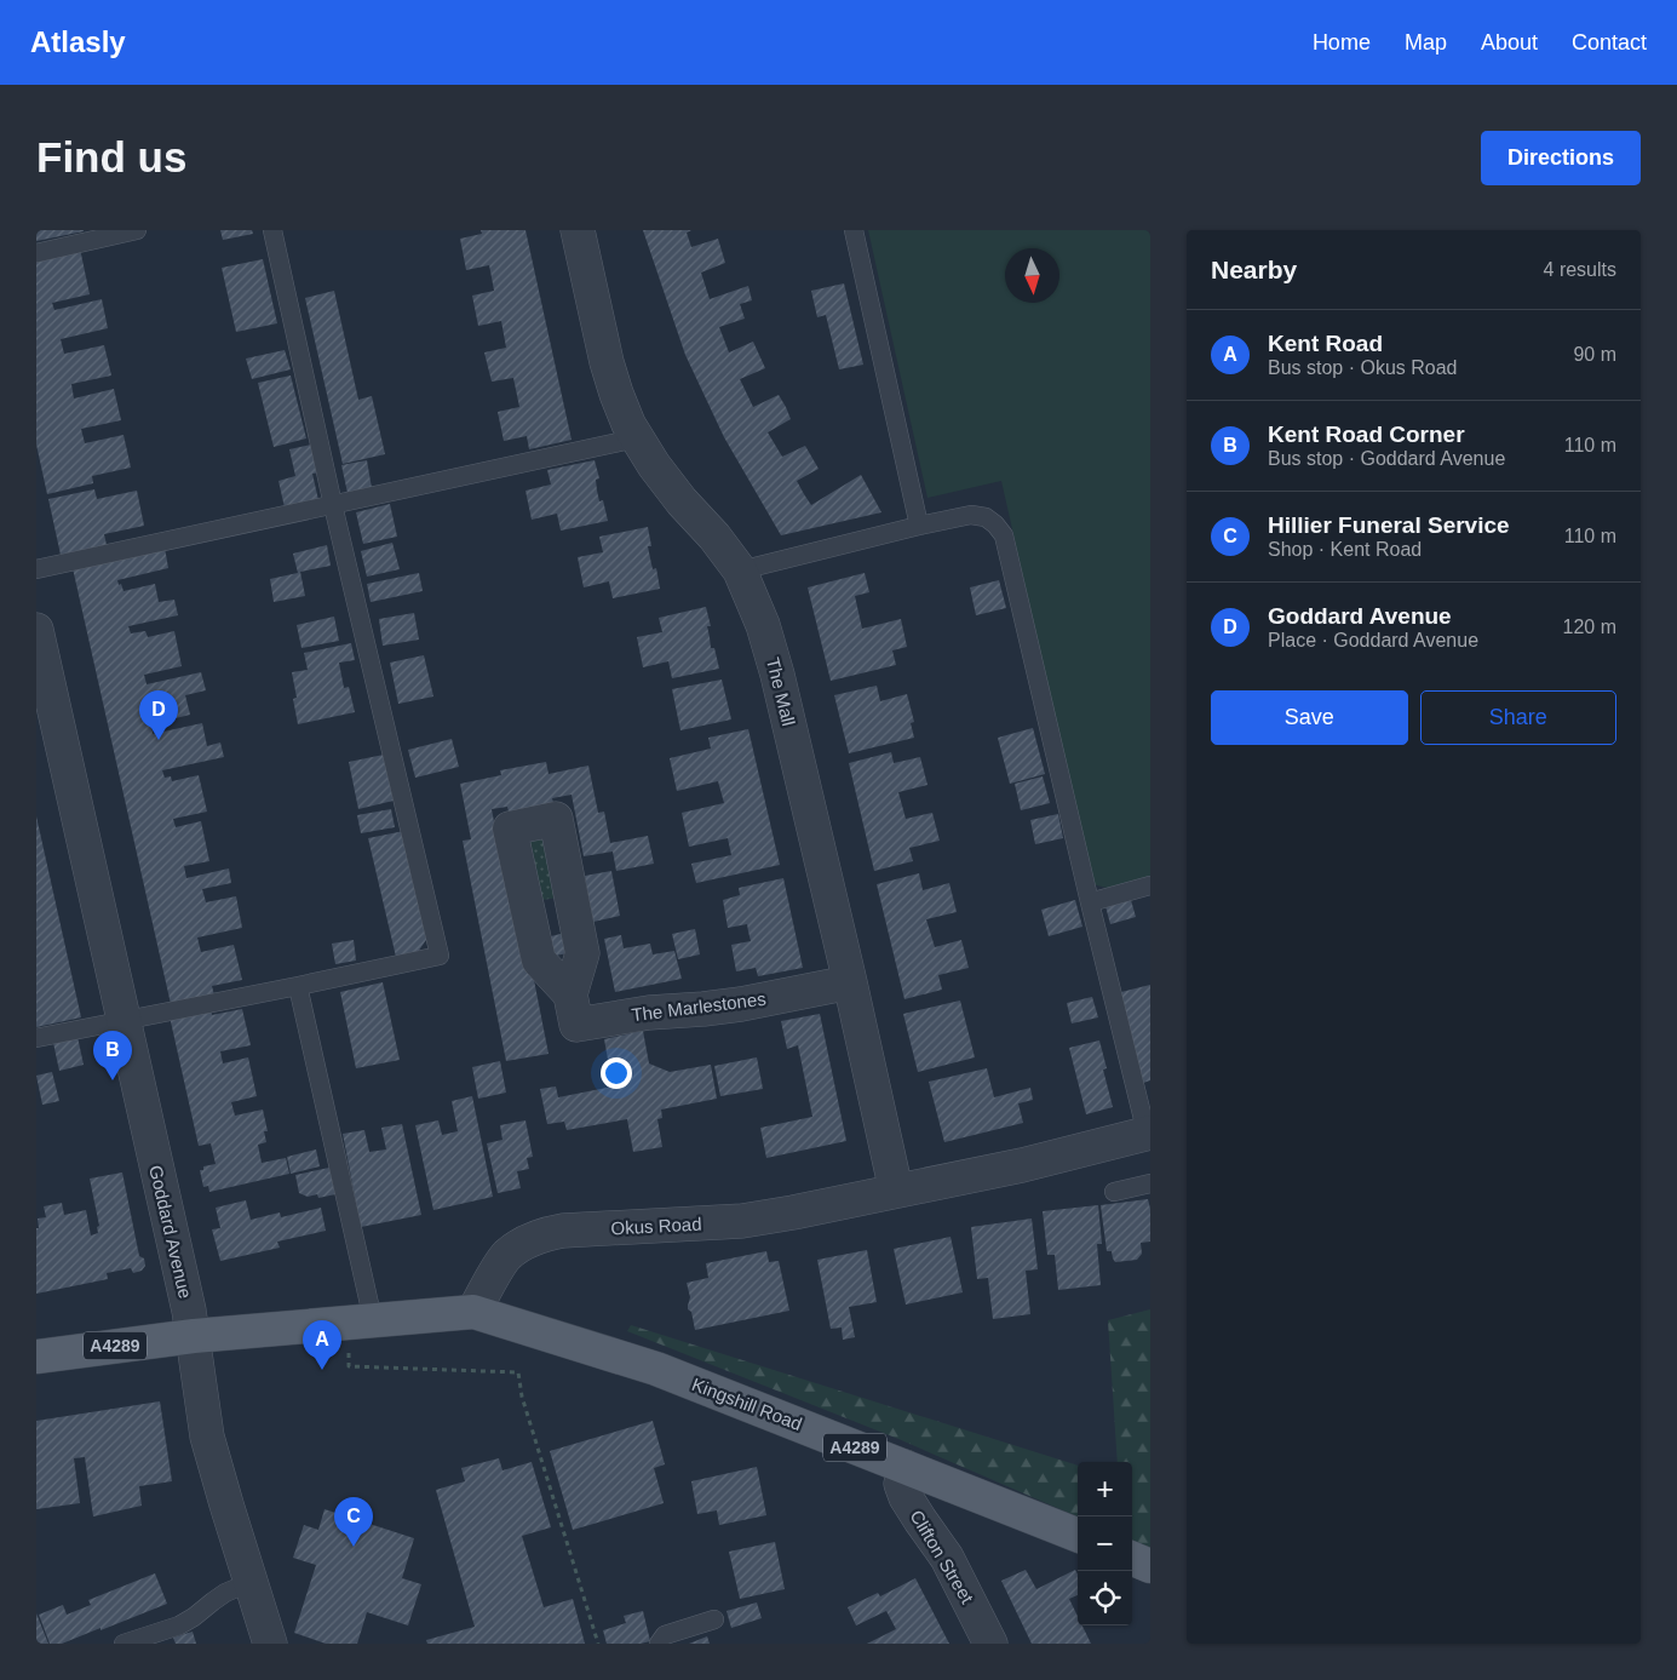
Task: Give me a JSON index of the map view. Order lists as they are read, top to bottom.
{
  "streets": {
    "main road": ["A4289", "Kingshill Road"],
    "street": [
      "The Mall",
      "The Marlestones",
      "Okus Road",
      "Goddard Avenue",
      "Clifton Street"
    ]
  },
  "crossings": [
    ["The Mall", "The Marlestones"],
    ["The Mall", "Okus Road"],
    ["Okus Road", "A4289"],
    ["Okus Road", "Kingshill Road"],
    ["Goddard Avenue", "A4289"],
    ["A4289", "Kingshill Road"],
    ["Kingshill Road", "Clifton Street"]
  ],
  "north": "bottom",
  "page": {
    "header": "Atlasly",
    "nav": [
      "Home",
      "Map",
      "About",
      "Contact"
    ],
    "buttons": [
      "Directions",
      ["Save", "Share"]
    ],
    "title": "Find us",
    "heading": ["Nearby", "4 results"],
    "list": [
      {
        "mark": "A",
        "name": "Kent Road",
        "note": "Bus stop · Okus Road",
        "value": "90 m"
      },
      {
        "mark": "B",
        "name": "Kent Road Corner",
        "note": "Bus stop · Goddard Avenue",
        "value": "110 m"
      },
      {
        "mark": "C",
        "name": "Hillier Funeral Service",
        "note": "Shop · Kent Road",
        "value": "110 m"
      },
      {
        "mark": "D",
        "name": "Goddard Avenue",
        "note": "Place · Goddard Avenue",
        "value": "120 m"
      }
    ],
    "pins": [
      "D",
      "B",
      "A",
      "C"
    ],
    "map_buttons": ["+", "−"]
  }
}
